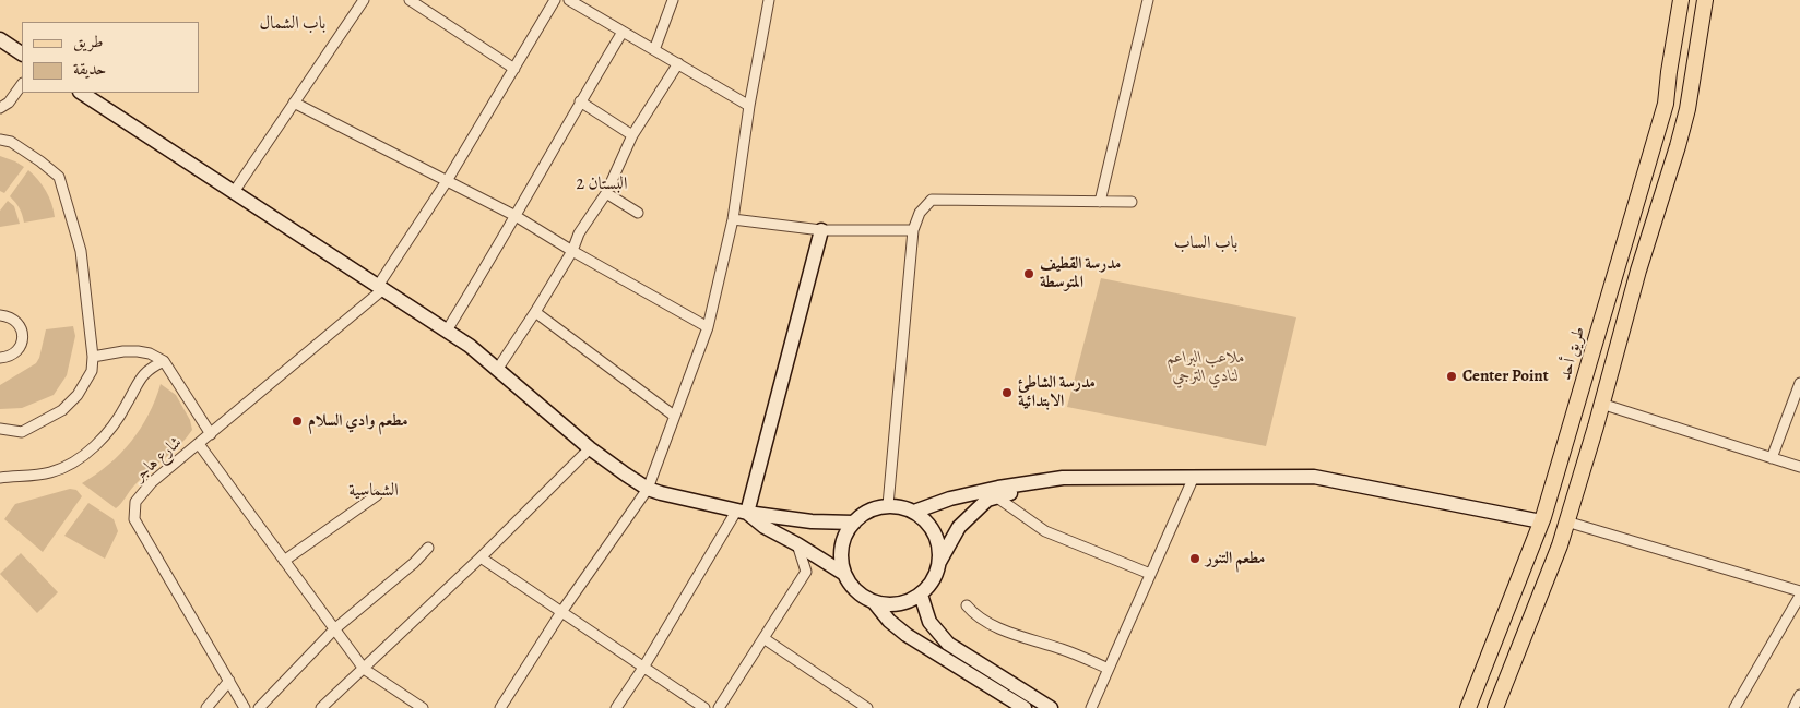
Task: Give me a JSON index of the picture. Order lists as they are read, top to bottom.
{
  "streets": {
    "main road": ["طريق أحد"],
    "street": ["شارع هاجر"]
  },
  "districts": [
    "باب الشمال",
    "البستان 2",
    "باب الساب",
    "الشماسية"
  ],
  "parks": ["ملاعب البراعم لنادي الترجي"],
  "places": [
    "مدرسة القطيف المتوسطة",
    "Center Point",
    "مدرسة الشاطئ الابتدائية",
    "مطعم وادي السلام",
    "مطعم التنور"
  ],
  "legend": ["طريق", "حديقة"]
}
